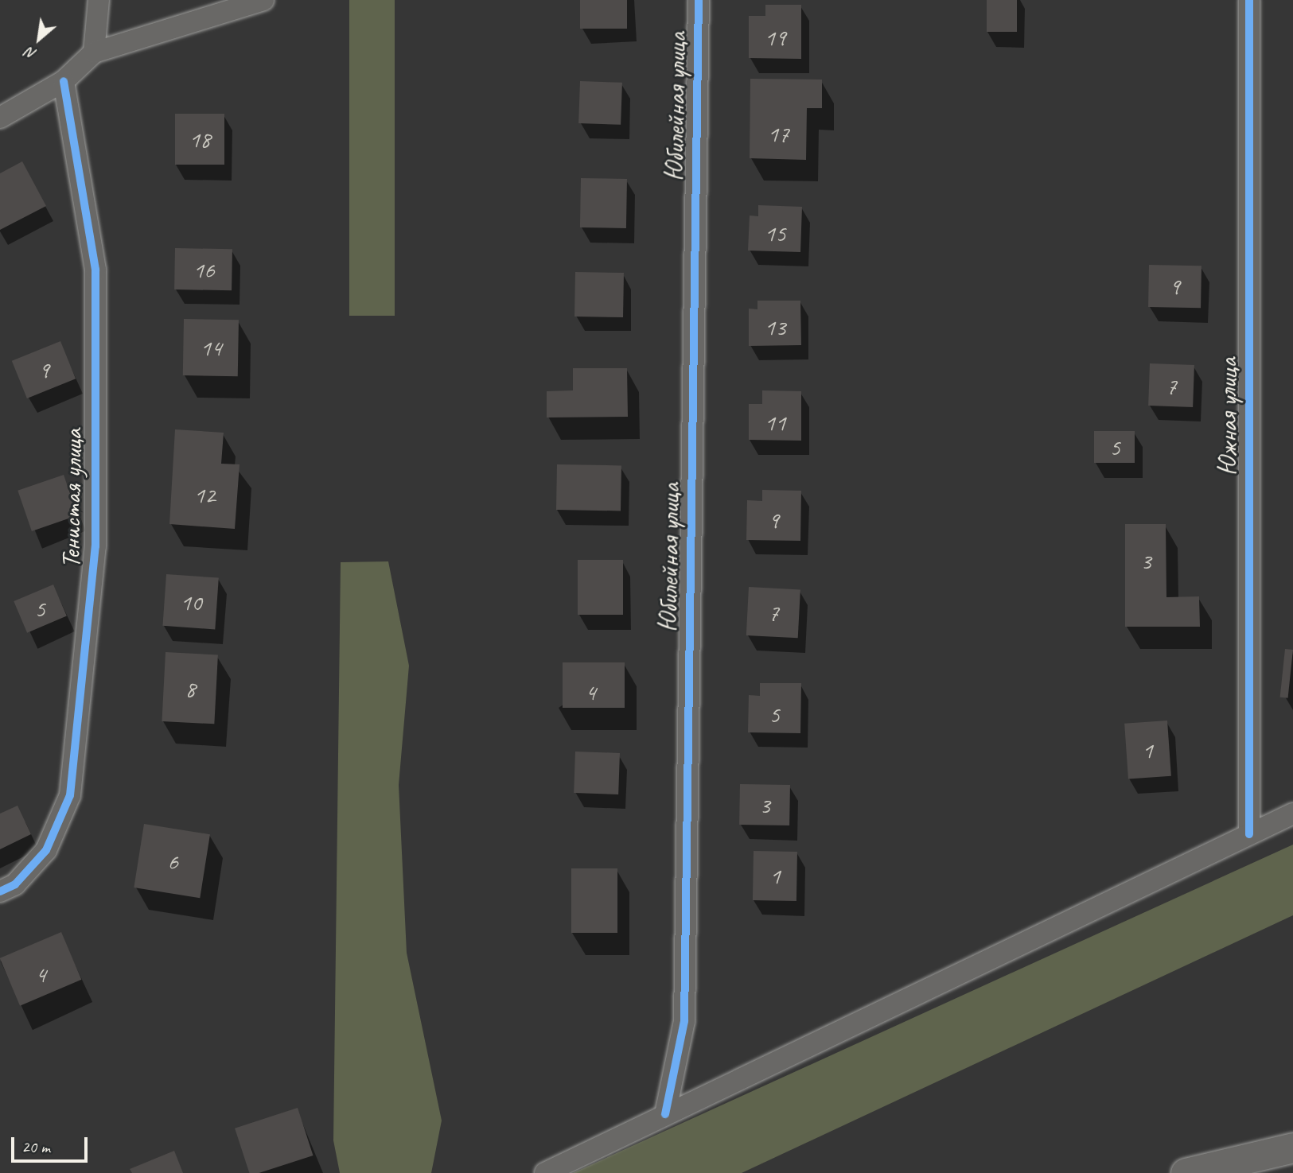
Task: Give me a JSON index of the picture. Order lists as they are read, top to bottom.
{
  "streets": {
    "street": ["Юбилейная улица", "Южная улица", "Тенистая улица"]
  },
  "house_numbers": [
    "19",
    "17",
    "18",
    "15",
    "16",
    "9",
    "13",
    "14",
    "9",
    "7",
    "11",
    "5",
    "12",
    "9",
    "3",
    "10",
    "5",
    "7",
    "8",
    "4",
    "5",
    "1",
    "3",
    "6",
    "1",
    "4"
  ],
  "scale_bar": "20 m",
  "north": "bottom left"
}
